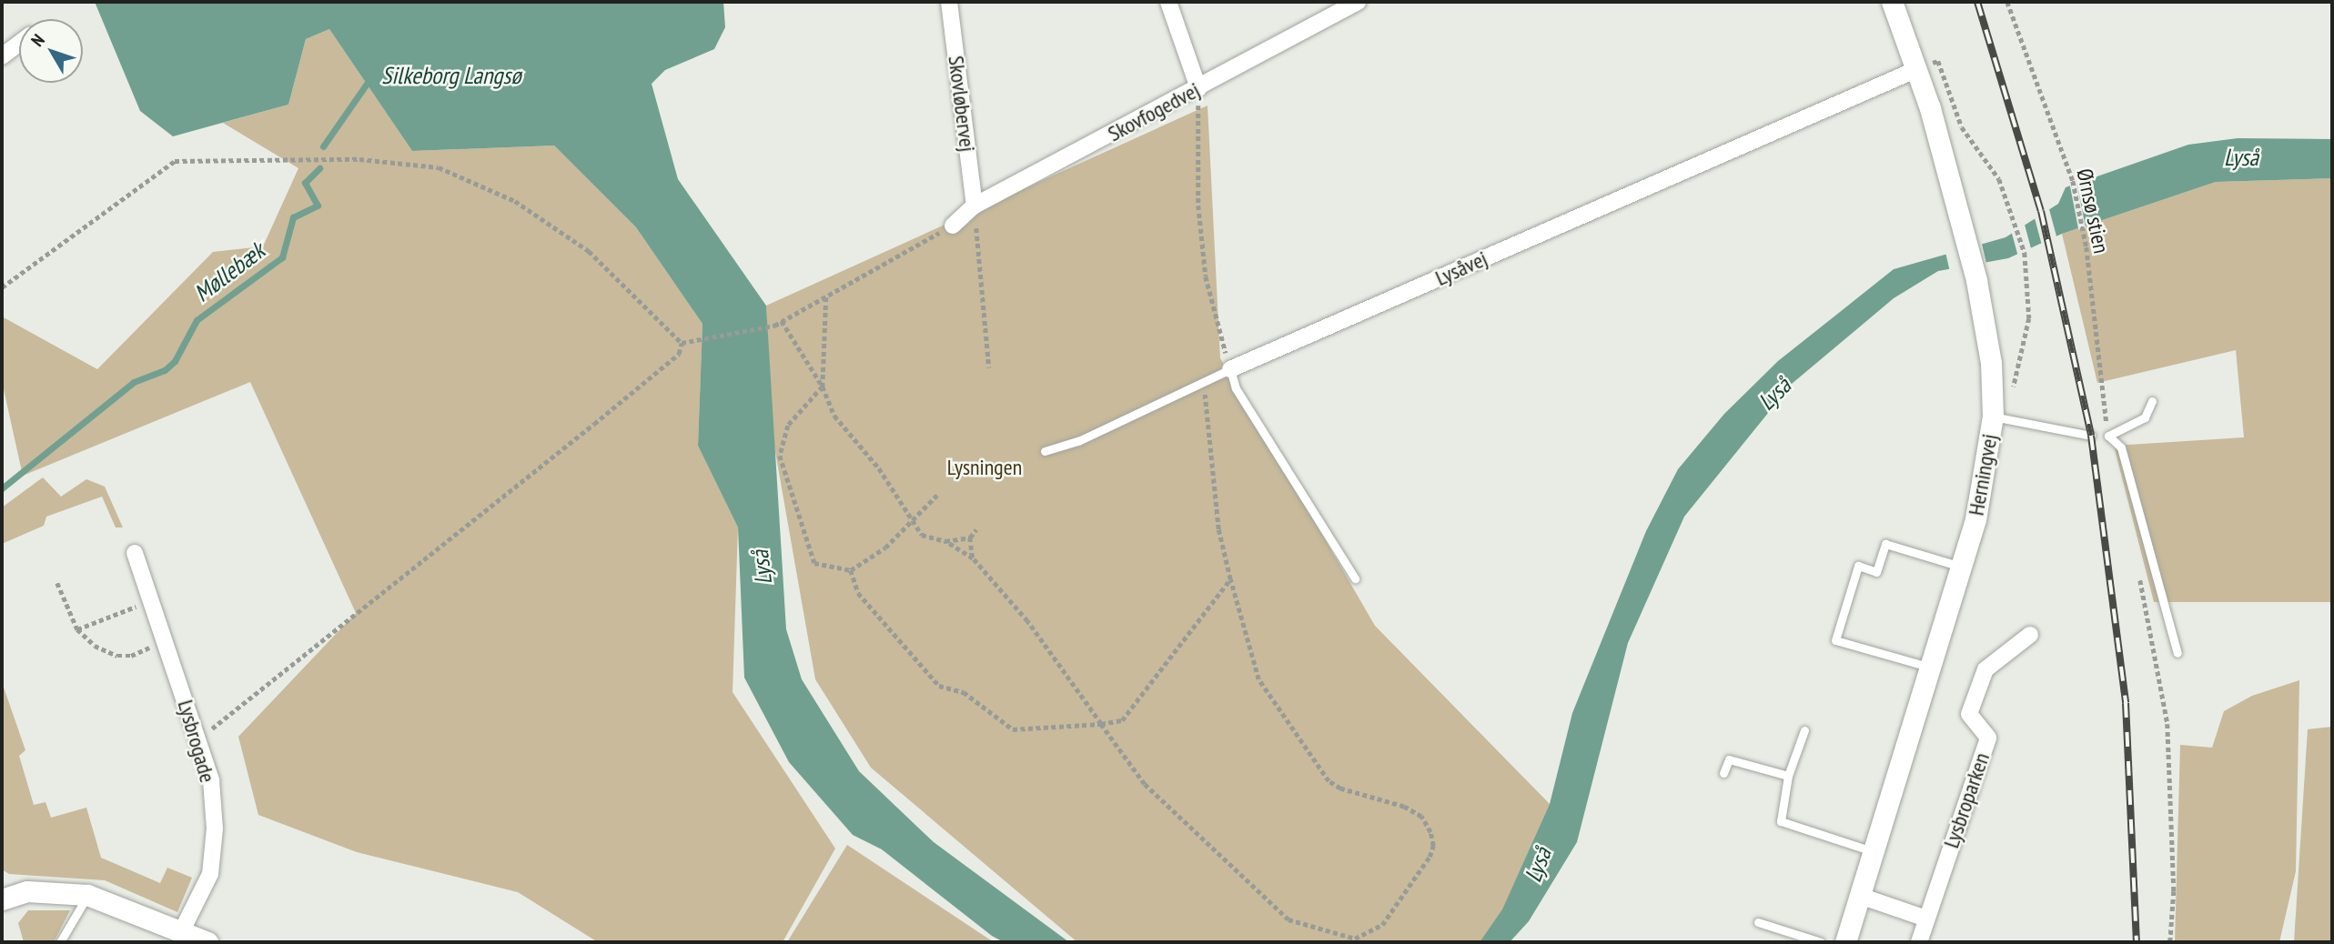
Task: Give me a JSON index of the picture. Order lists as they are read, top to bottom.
{
  "streets": {
    "street": [
      "Skovløbervej",
      "Skovfogedvej",
      "Lysåvej",
      "Herningvej",
      "Lysbrogade",
      "Lysbroparken"
    ],
    "path": ["Ørnsø stien"]
  },
  "crossings": [
    ["Skovløbervej", "Skovfogedvej"],
    ["Lysåvej", "Herningvej"]
  ],
  "water": ["Silkeborg Langsø", "Lyså", "Møllebæk"],
  "parks": ["Lysningen"],
  "north": "top left"
}
